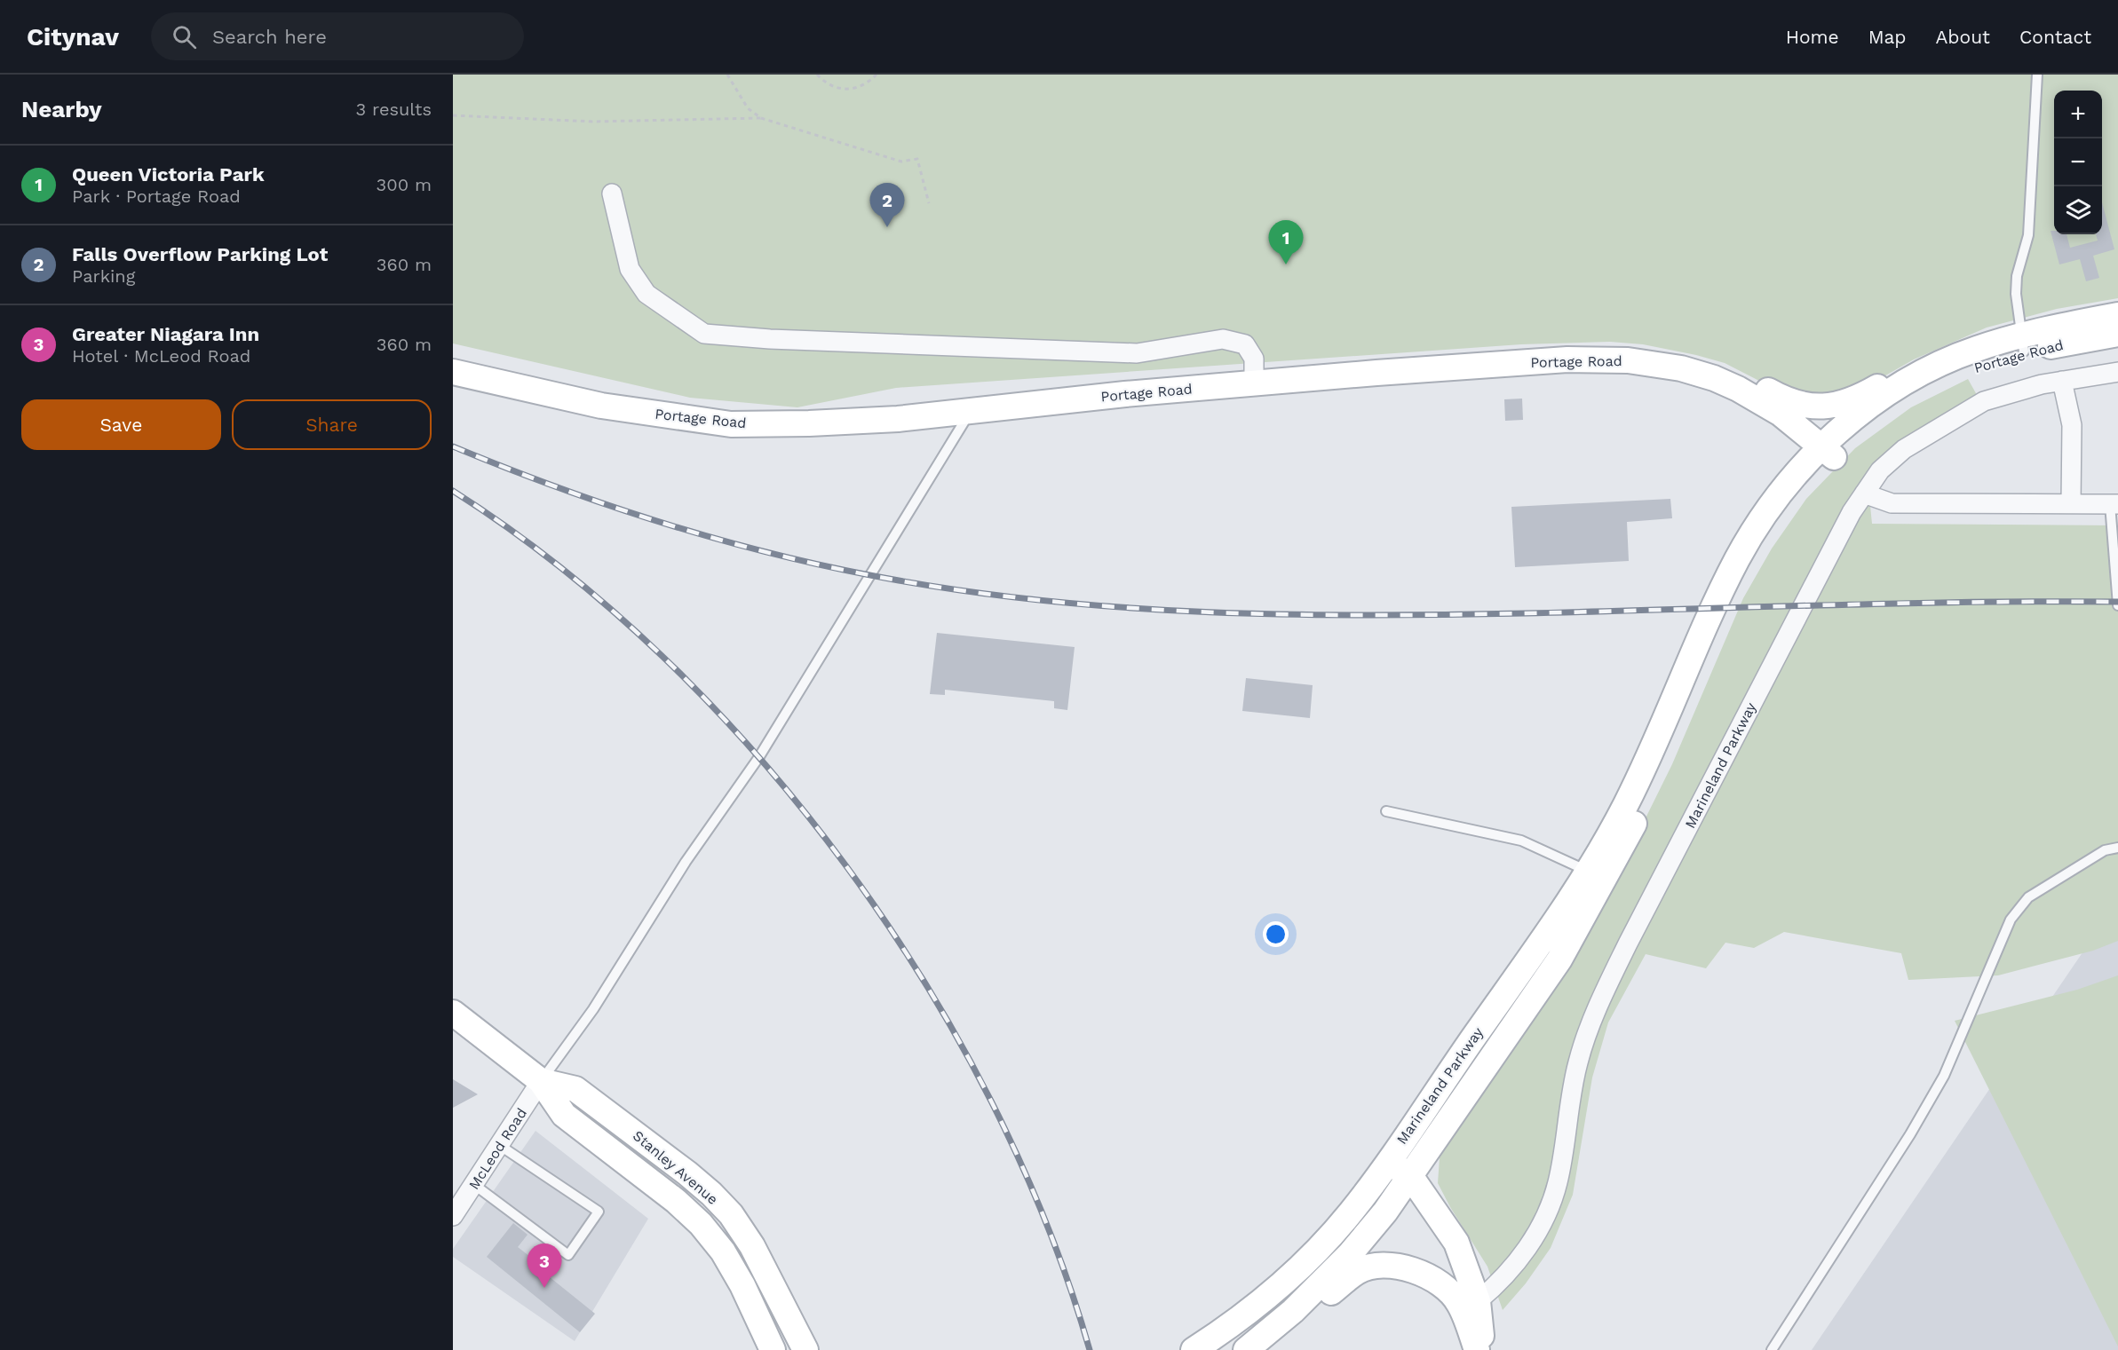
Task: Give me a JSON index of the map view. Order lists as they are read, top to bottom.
{
  "streets": {
    "main road": ["Portage Road", "Marineland Parkway", "Stanley Avenue"],
    "street": ["McLeod Road"]
  },
  "crossings": [
    ["Portage Road", "Marineland Parkway"],
    ["McLeod Road", "Stanley Avenue"]
  ],
  "page": {
    "header": "Citynav",
    "search": "Search here",
    "nav": [
      "Home",
      "Map",
      "About",
      "Contact"
    ],
    "heading": ["Nearby", "3 results"],
    "map_buttons": ["+", "−"],
    "list": [
      {
        "mark": "1",
        "name": "Queen Victoria Park",
        "note": "Park · Portage Road",
        "value": "300 m"
      },
      {
        "mark": "2",
        "name": "Falls Overflow Parking Lot",
        "note": "Parking",
        "value": "360 m"
      },
      {
        "mark": "3",
        "name": "Greater Niagara Inn",
        "note": "Hotel · McLeod Road",
        "value": "360 m"
      }
    ],
    "pins": ["2", "1", "3"],
    "buttons": ["Save", "Share"]
  }
}
